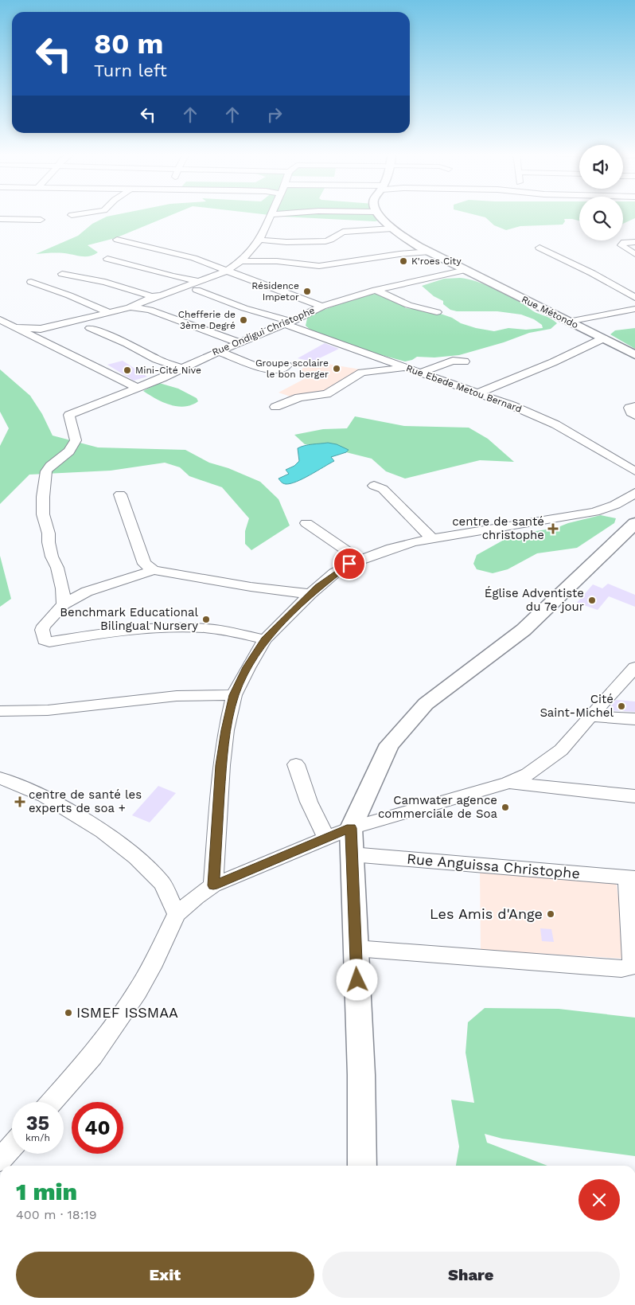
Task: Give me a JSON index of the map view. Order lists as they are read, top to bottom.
{
  "streets": {
    "street": [
      "Rue Métondo",
      "Rue Ondigui Christophe",
      "Rue Ebede Metou Bernard",
      "Rue Anguissa Christophe"
    ]
  },
  "crossings": [
    ["Rue Métondo", "Rue Ondigui Christophe"],
    ["Rue Ondigui Christophe", "Rue Ebede Metou Bernard"]
  ],
  "places": {
    "other": [
      "K'roes City",
      "Résidence Impetor",
      "Chefferie de 3ème Degré",
      "Groupe scolaire le bon berger",
      "Mini-Cité Nive",
      "Église Adventiste du 7e jour",
      "Benchmark Educational Bilingual Nursery",
      "Cité Saint-Michel",
      "Camwater agence commerciale de Soa",
      "Les Amis d'Ange",
      "ISMEF ISSMAA"
    ],
    "health": ["centre de santé christophe", "centre de santé les experts de soa +"]
  },
  "page": {
    "turn": ["80 m", "Turn left"],
    "speed": "35 km/h",
    "limit": "40",
    "heading": ["1 min", "400 m · 18:19"],
    "buttons": ["Exit", "Share"]
  }
}
